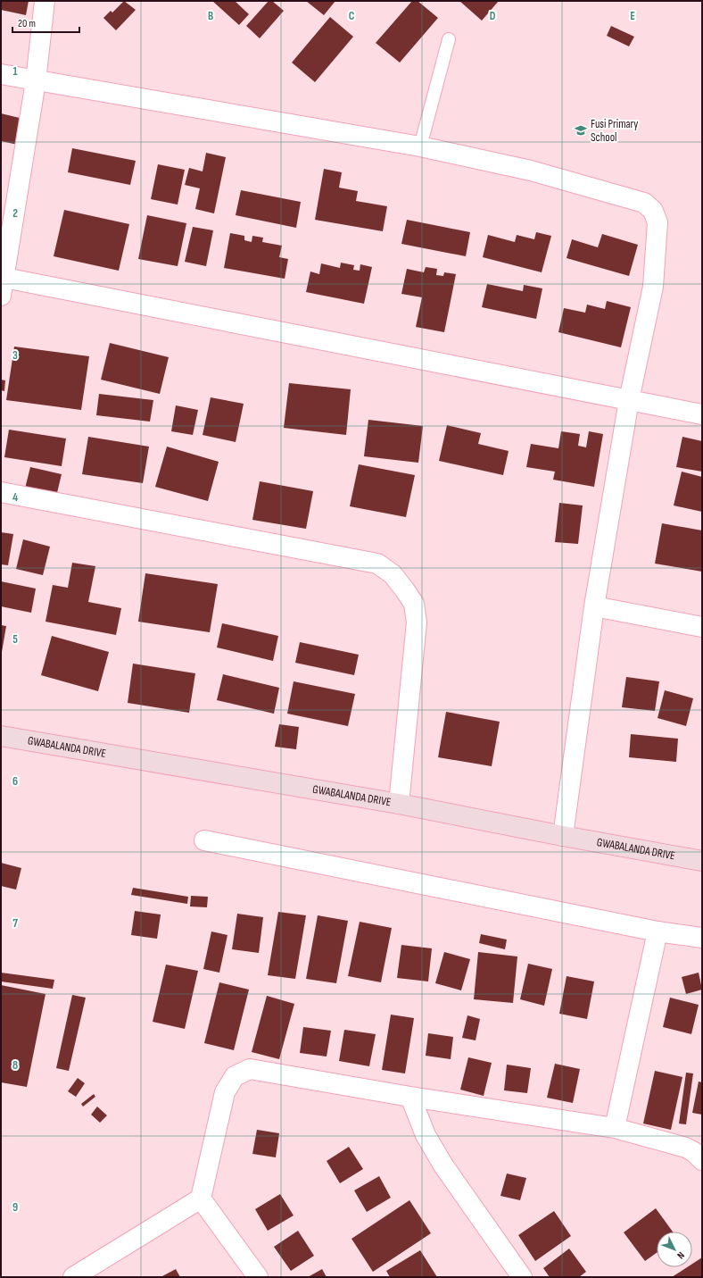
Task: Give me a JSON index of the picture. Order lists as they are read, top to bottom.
{
  "streets": {
    "street": ["GWABALANDA DRIVE"]
  },
  "places": {
    "school or university": ["Fusi Primary School"]
  },
  "scale_bar": "20 m",
  "north": "bottom right",
  "grid": {
    "columns": [
      "B",
      "C",
      "D",
      "E"
    ],
    "rows": [
      "1",
      "2",
      "3",
      "4",
      "5",
      "6",
      "7",
      "8",
      "9"
    ]
  }
}
